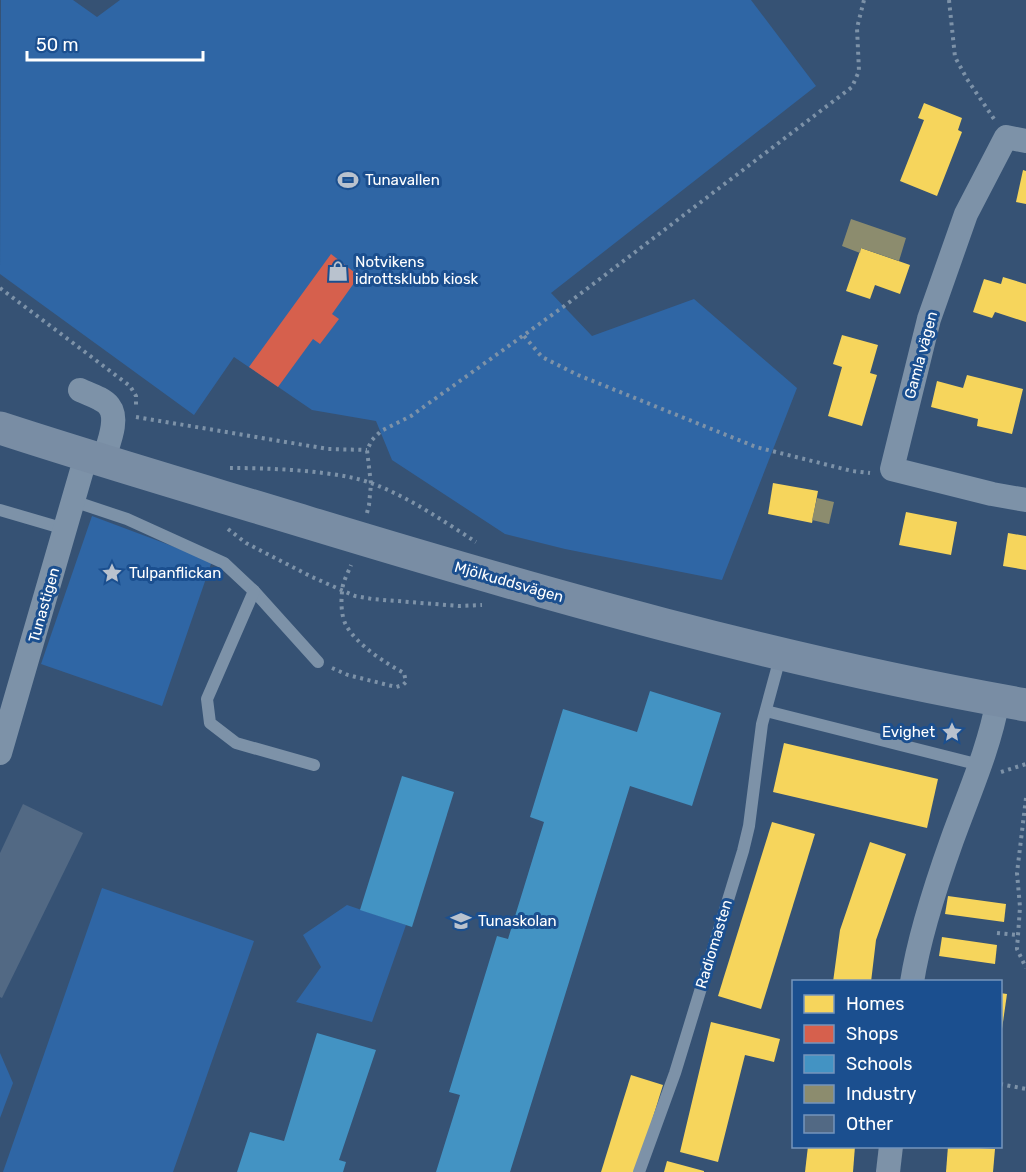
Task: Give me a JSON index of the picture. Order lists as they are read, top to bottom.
{
  "streets": {
    "street": ["Gamla vägen", "Mjölkuddsvägen", "Tunastigen"],
    "lane": ["Radiomasten"]
  },
  "crossings": [
    ["Mjölkuddsvägen", "Tunastigen"],
    ["Mjölkuddsvägen", "Radiomasten"]
  ],
  "places": {
    "sports": ["Tunavallen"],
    "shop": ["Notvikens idrottsklubb kiosk"],
    "place": ["Tulpanflickan", "Evighet"],
    "school or university": ["Tunaskolan"]
  },
  "legend": [
    "Homes",
    "Shops",
    "Schools",
    "Industry",
    "Other"
  ],
  "scale_bar": "50 m"
}
